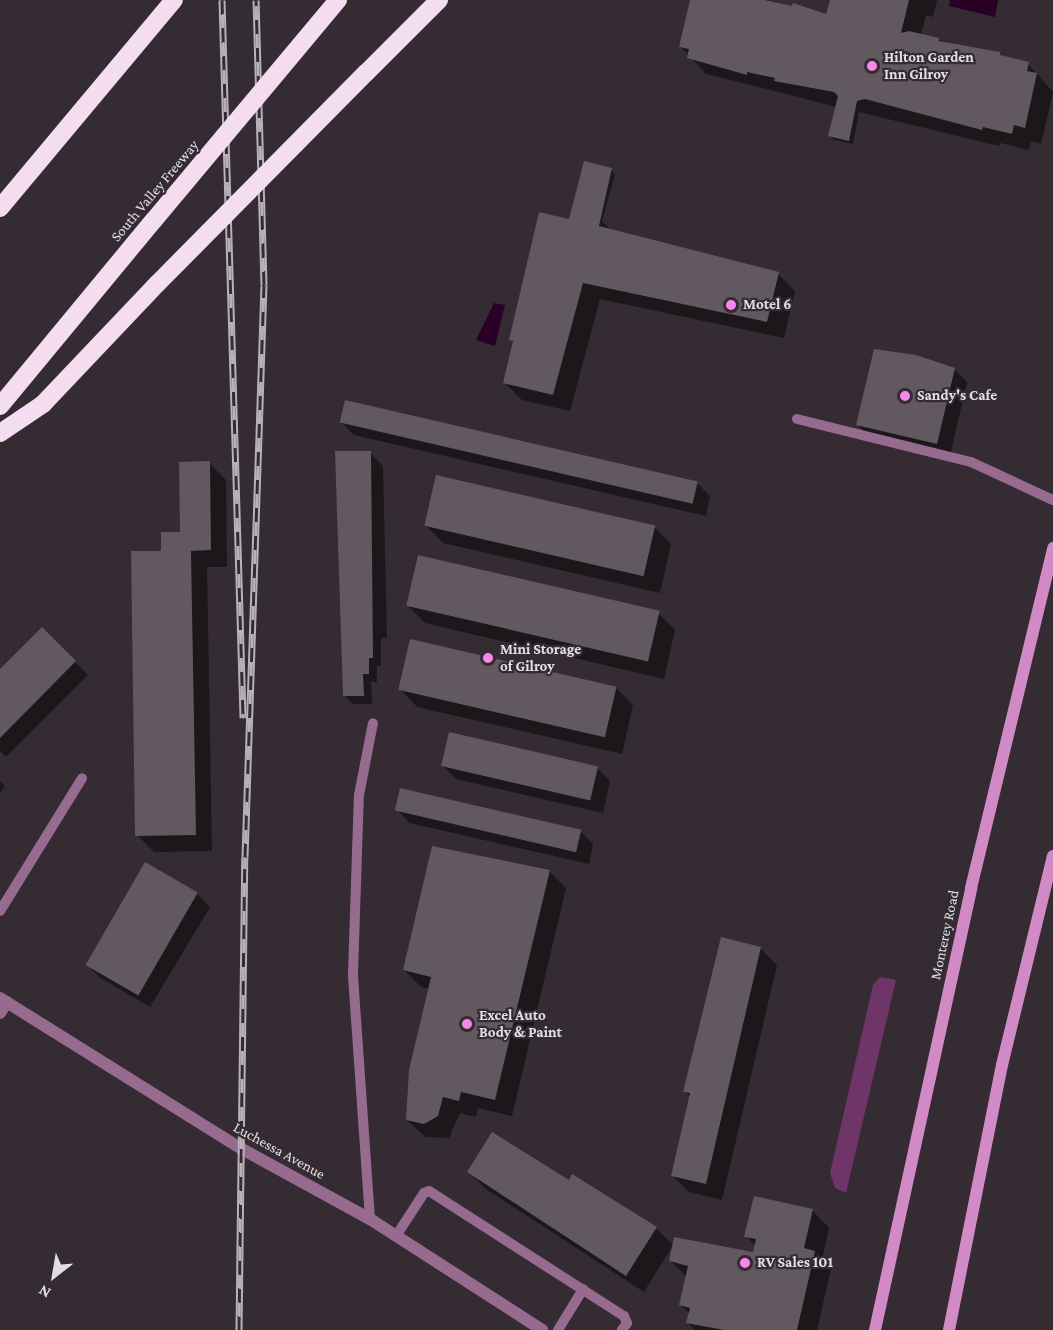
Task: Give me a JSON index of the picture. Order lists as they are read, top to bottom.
{
  "streets": {
    "highway": ["South Valley Freeway"],
    "main road": ["Monterey Road"],
    "street": ["Luchessa Avenue"]
  },
  "places": [
    "Hilton Garden Inn Gilroy",
    "Motel 6",
    "Sandy's Cafe",
    "Mini Storage of Gilroy",
    "Excel Auto Body & Paint",
    "RV Sales 101"
  ],
  "north": "bottom left"
}
